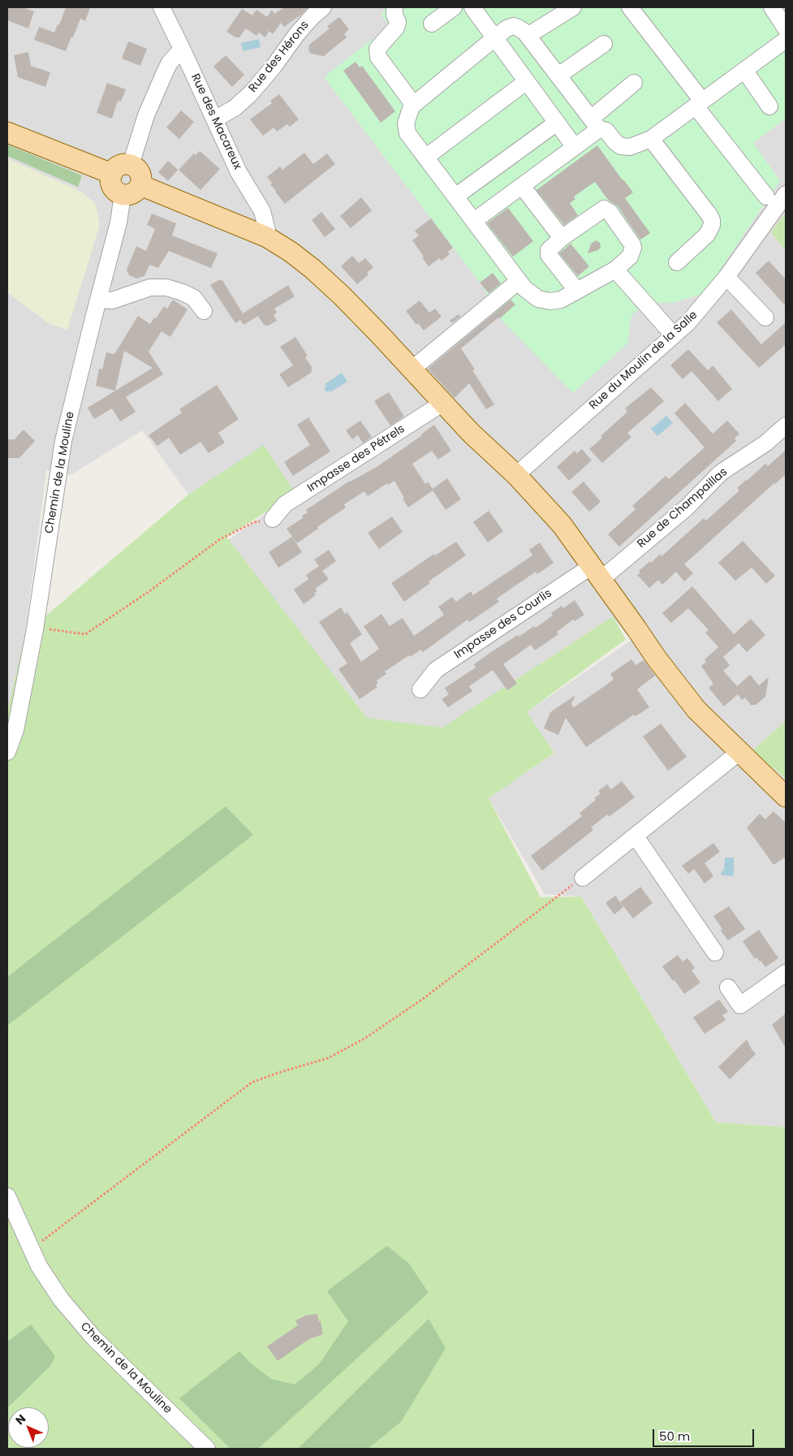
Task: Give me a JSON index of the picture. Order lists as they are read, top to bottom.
{
  "streets": {
    "street": [
      "Rue des Hérons",
      "Rue des Macareux",
      "Rue du Moulin de la Salle",
      "Impasse des Pétrels",
      "Chemin de la Mouline",
      "Rue de Champaillas",
      "Impasse des Courlis"
    ]
  },
  "crossings": [
    ["Rue des Hérons", "Rue des Macareux"],
    ["Rue de Champaillas", "Impasse des Courlis"]
  ],
  "scale_bar": "50 m",
  "north": "top left"
}
